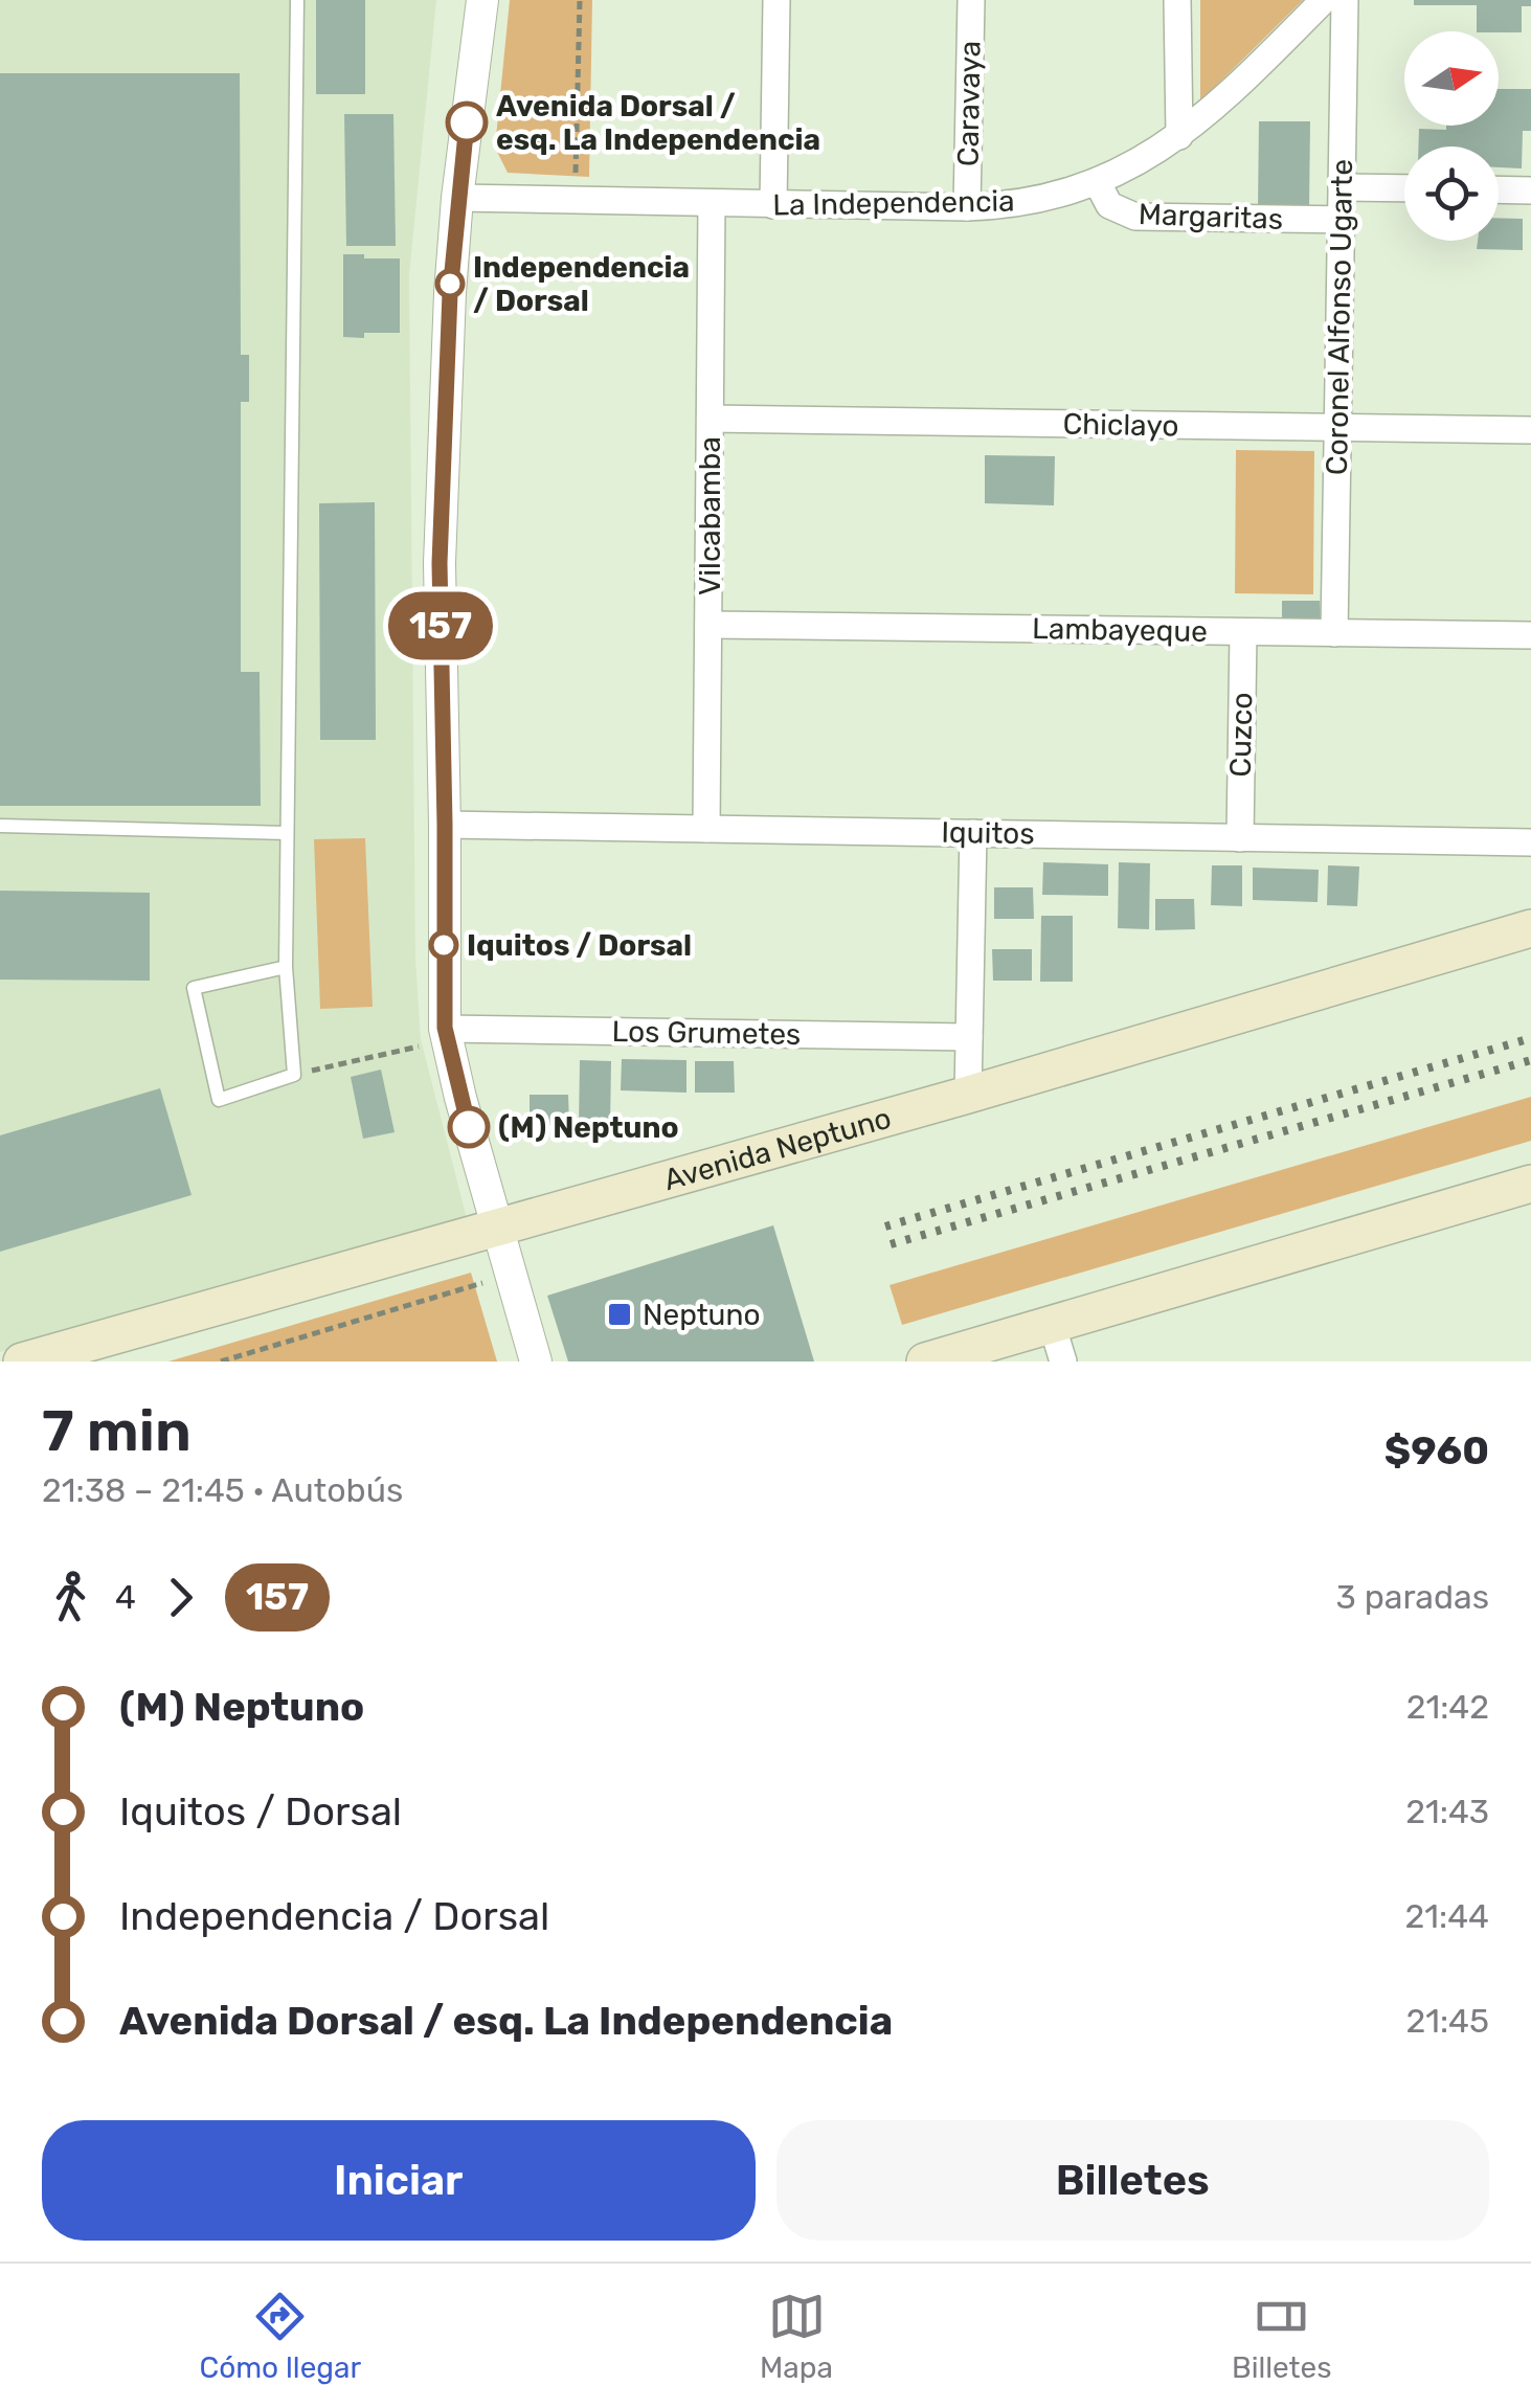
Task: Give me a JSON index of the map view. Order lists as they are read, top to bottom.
{
  "streets": {
    "main road": ["Avenida Neptuno"],
    "street": [
      "Caravaya",
      "La Independencia",
      "Margaritas",
      "Coronel Alfonso Ugarte",
      "Chiclayo",
      "Vilcabamba",
      "Lambayeque",
      "Cuzco",
      "Iquitos",
      "Los Grumetes"
    ]
  },
  "crossings": [
    ["Caravaya", "La Independencia"],
    ["La Independencia", "Margaritas"],
    ["La Independencia", "Vilcabamba"],
    ["Margaritas", "Coronel Alfonso Ugarte"],
    ["Coronel Alfonso Ugarte", "Chiclayo"],
    ["Coronel Alfonso Ugarte", "Lambayeque"],
    ["Chiclayo", "Vilcabamba"],
    ["Vilcabamba", "Lambayeque"],
    ["Vilcabamba", "Iquitos"],
    ["Lambayeque", "Cuzco"],
    ["Cuzco", "Iquitos"]
  ],
  "places": {
    "other": [
      "Avenida Dorsal / esq. La Independencia",
      "Independencia / Dorsal",
      "Iquitos / Dorsal",
      "(M) Neptuno"
    ],
    "transit": ["Neptuno"]
  },
  "lines": ["bus line 157"],
  "north": "right",
  "page": {
    "on_map": "157",
    "heading": ["7 min", "21:38 – 21:45 · Autobús", "$960"],
    "legs": ["4", "157", "3 paradas"],
    "list": [
      {
        "name": "(M) Neptuno",
        "value": "21:42"
      },
      {
        "name": "Iquitos / Dorsal",
        "value": "21:43"
      },
      {
        "name": "Independencia / Dorsal",
        "value": "21:44"
      },
      {
        "name": "Avenida Dorsal / esq. La Independencia",
        "value": "21:45"
      }
    ],
    "buttons": ["Iniciar", "Billetes"],
    "tabs": ["Cómo llegar", "Mapa", "Billetes"]
  }
}
